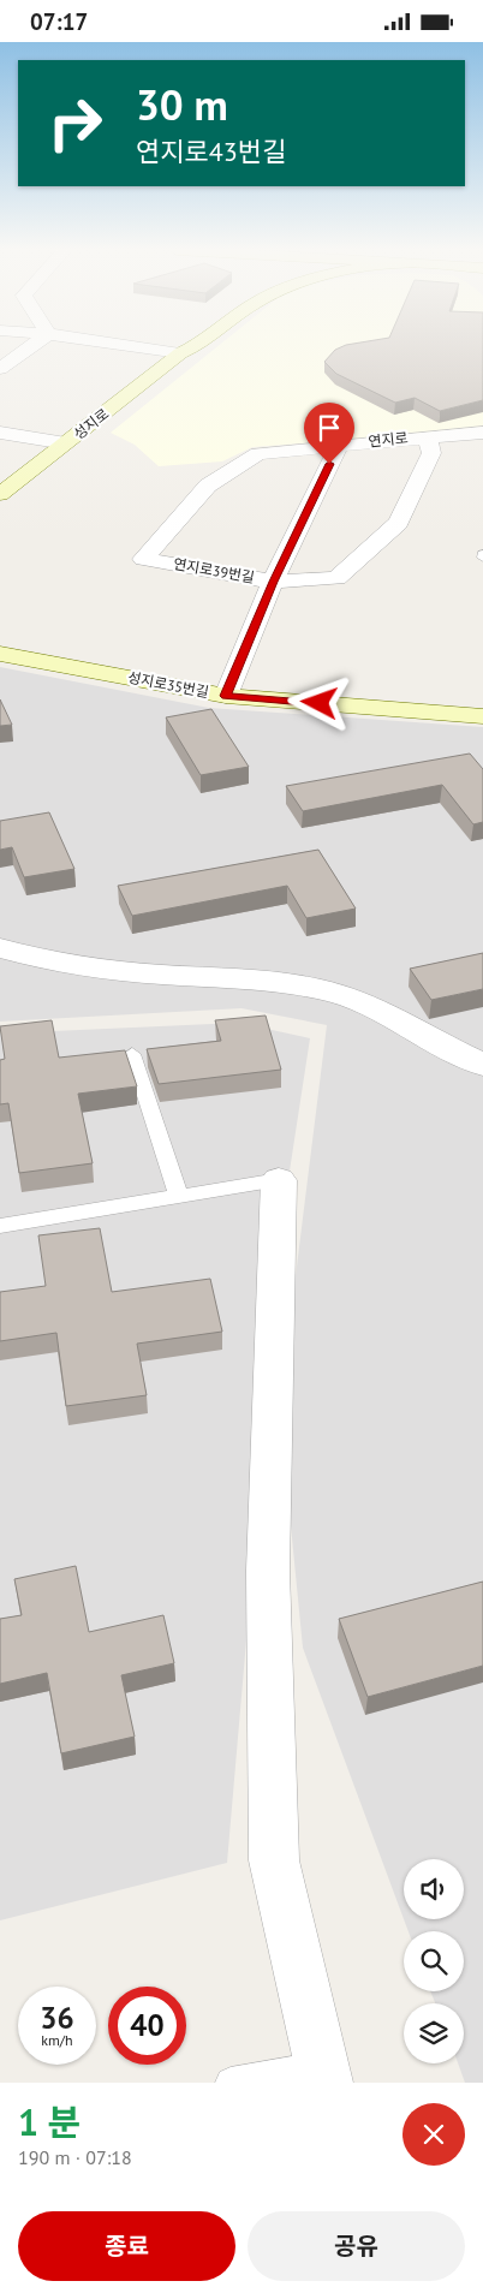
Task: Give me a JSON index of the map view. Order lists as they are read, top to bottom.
{
  "streets": {
    "main road": ["성지로", "성지로35번길"],
    "street": ["연지로", "연지로39번길"]
  },
  "crossings": [
    ["연지로", "연지로39번길"]
  ],
  "page": {
    "status": "07:17",
    "turn": ["30 m", "연지로43번길"],
    "speed": "36 km/h",
    "limit": "40",
    "heading": ["1 분", "190 m · 07:18"],
    "buttons": ["종료", "공유"]
  }
}
